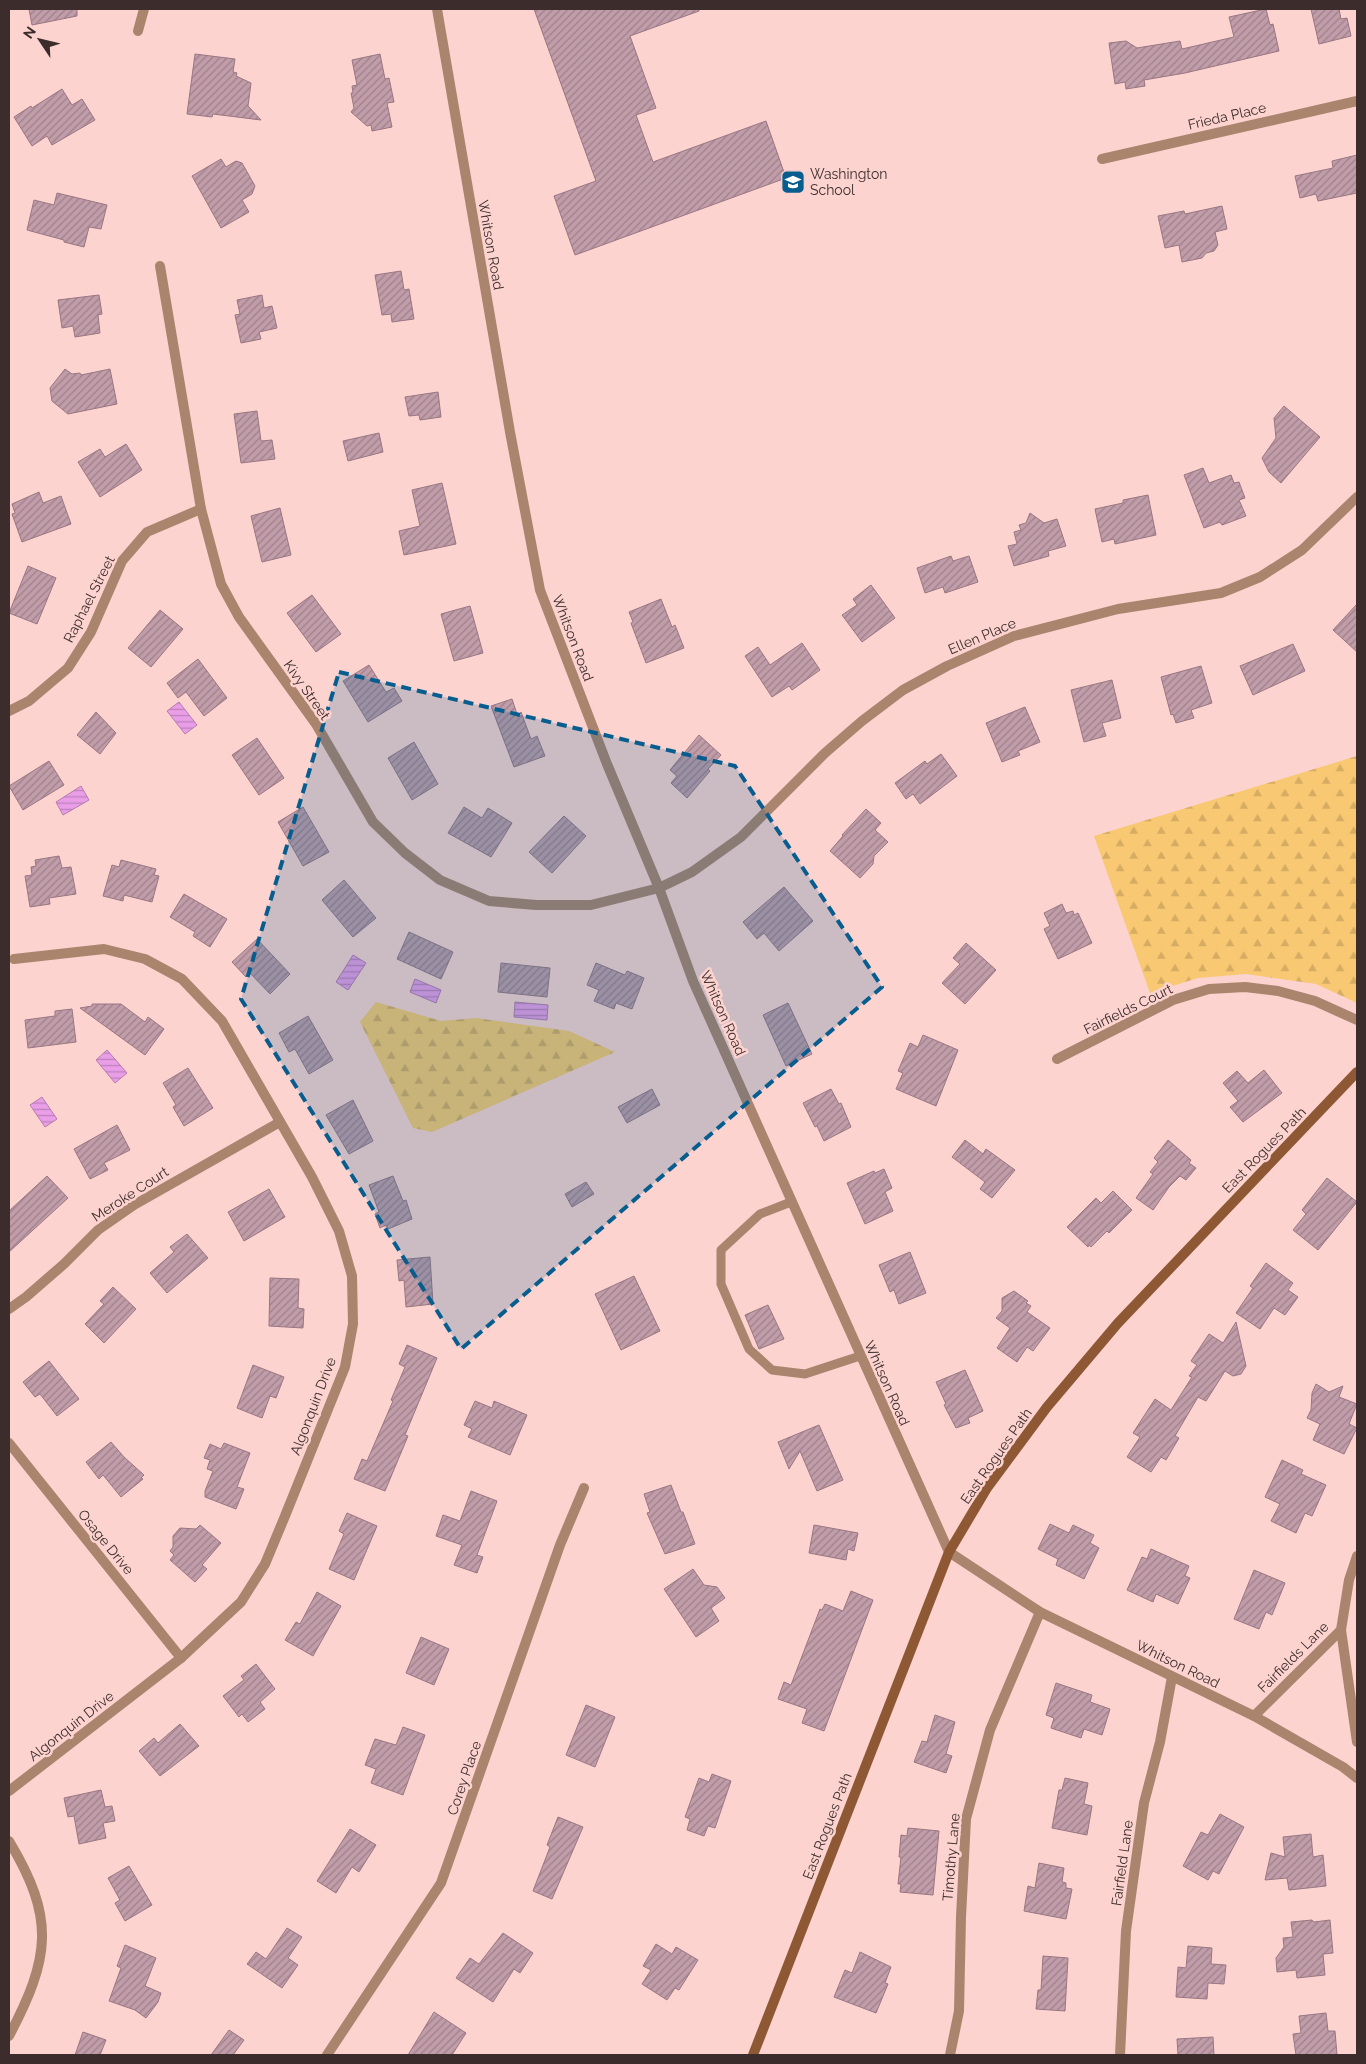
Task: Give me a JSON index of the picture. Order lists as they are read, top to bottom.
{
  "streets": {
    "street": [
      "Frieda Place",
      "Whitson Road",
      "Raphael Street",
      "Ellen Place",
      "Kivy Street",
      "Fairfields Court",
      "East Rogues Path",
      "Meroke Court",
      "Algonquin Drive",
      "Osage Drive",
      "Fairfields Lane",
      "Corey Place",
      "Timothy Lane",
      "Fairfield Lane"
    ]
  },
  "crossings": [
    ["Whitson Road", "Ellen Place"],
    ["Whitson Road", "Kivy Street"],
    ["Whitson Road", "East Rogues Path"],
    ["Whitson Road", "Fairfields Lane"],
    ["Whitson Road", "Timothy Lane"],
    ["Whitson Road", "Fairfield Lane"],
    ["Raphael Street", "Kivy Street"],
    ["Ellen Place", "Kivy Street"],
    ["Meroke Court", "Algonquin Drive"],
    ["Algonquin Drive", "Osage Drive"]
  ],
  "places": {
    "school or university": ["Washington School"]
  },
  "north": "top left"
}
